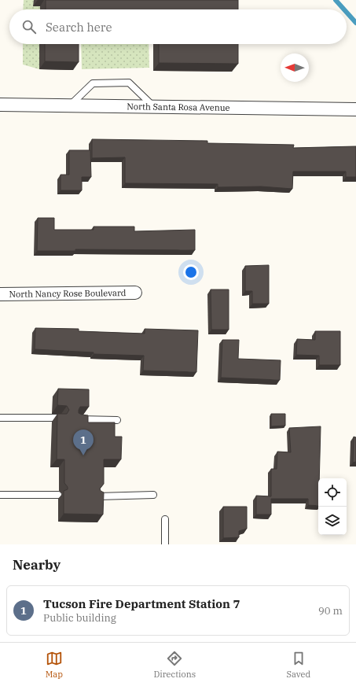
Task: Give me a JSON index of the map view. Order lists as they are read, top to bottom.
{
  "streets": {
    "street": ["North Santa Rosa Avenue", "North Nancy Rose Boulevard"]
  },
  "north": "left",
  "page": {
    "search": "Search here",
    "pins": "1",
    "heading": "Nearby",
    "list": [
      {
        "mark": "1",
        "name": "Tucson Fire Department Station 7",
        "note": "Public building",
        "value": "90 m"
      }
    ],
    "nav": ["Map", "Directions", "Saved"]
  }
}
